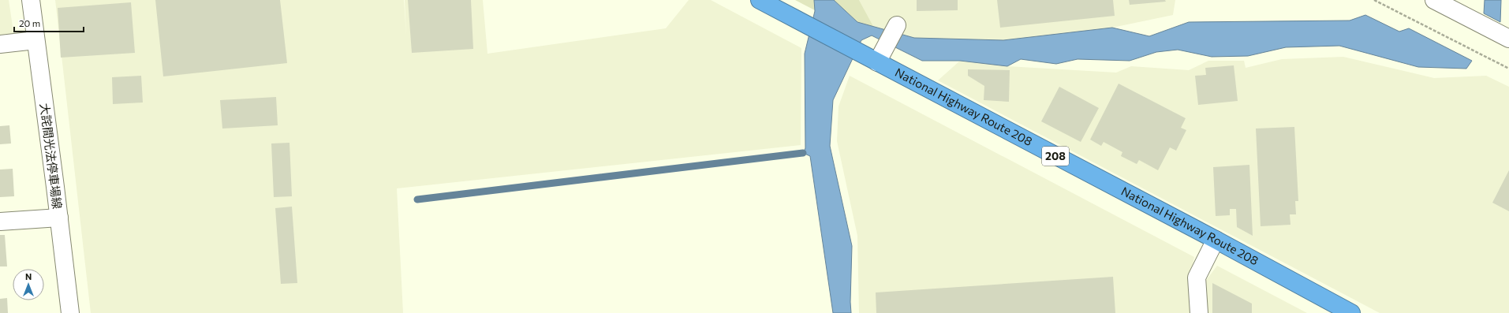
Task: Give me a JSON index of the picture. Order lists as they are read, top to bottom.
{
  "streets": {
    "highway": ["National Highway Route 208", "208"],
    "main road": ["大詫間光法停車場線"]
  },
  "scale_bar": "20 m",
  "north": "top"
}
